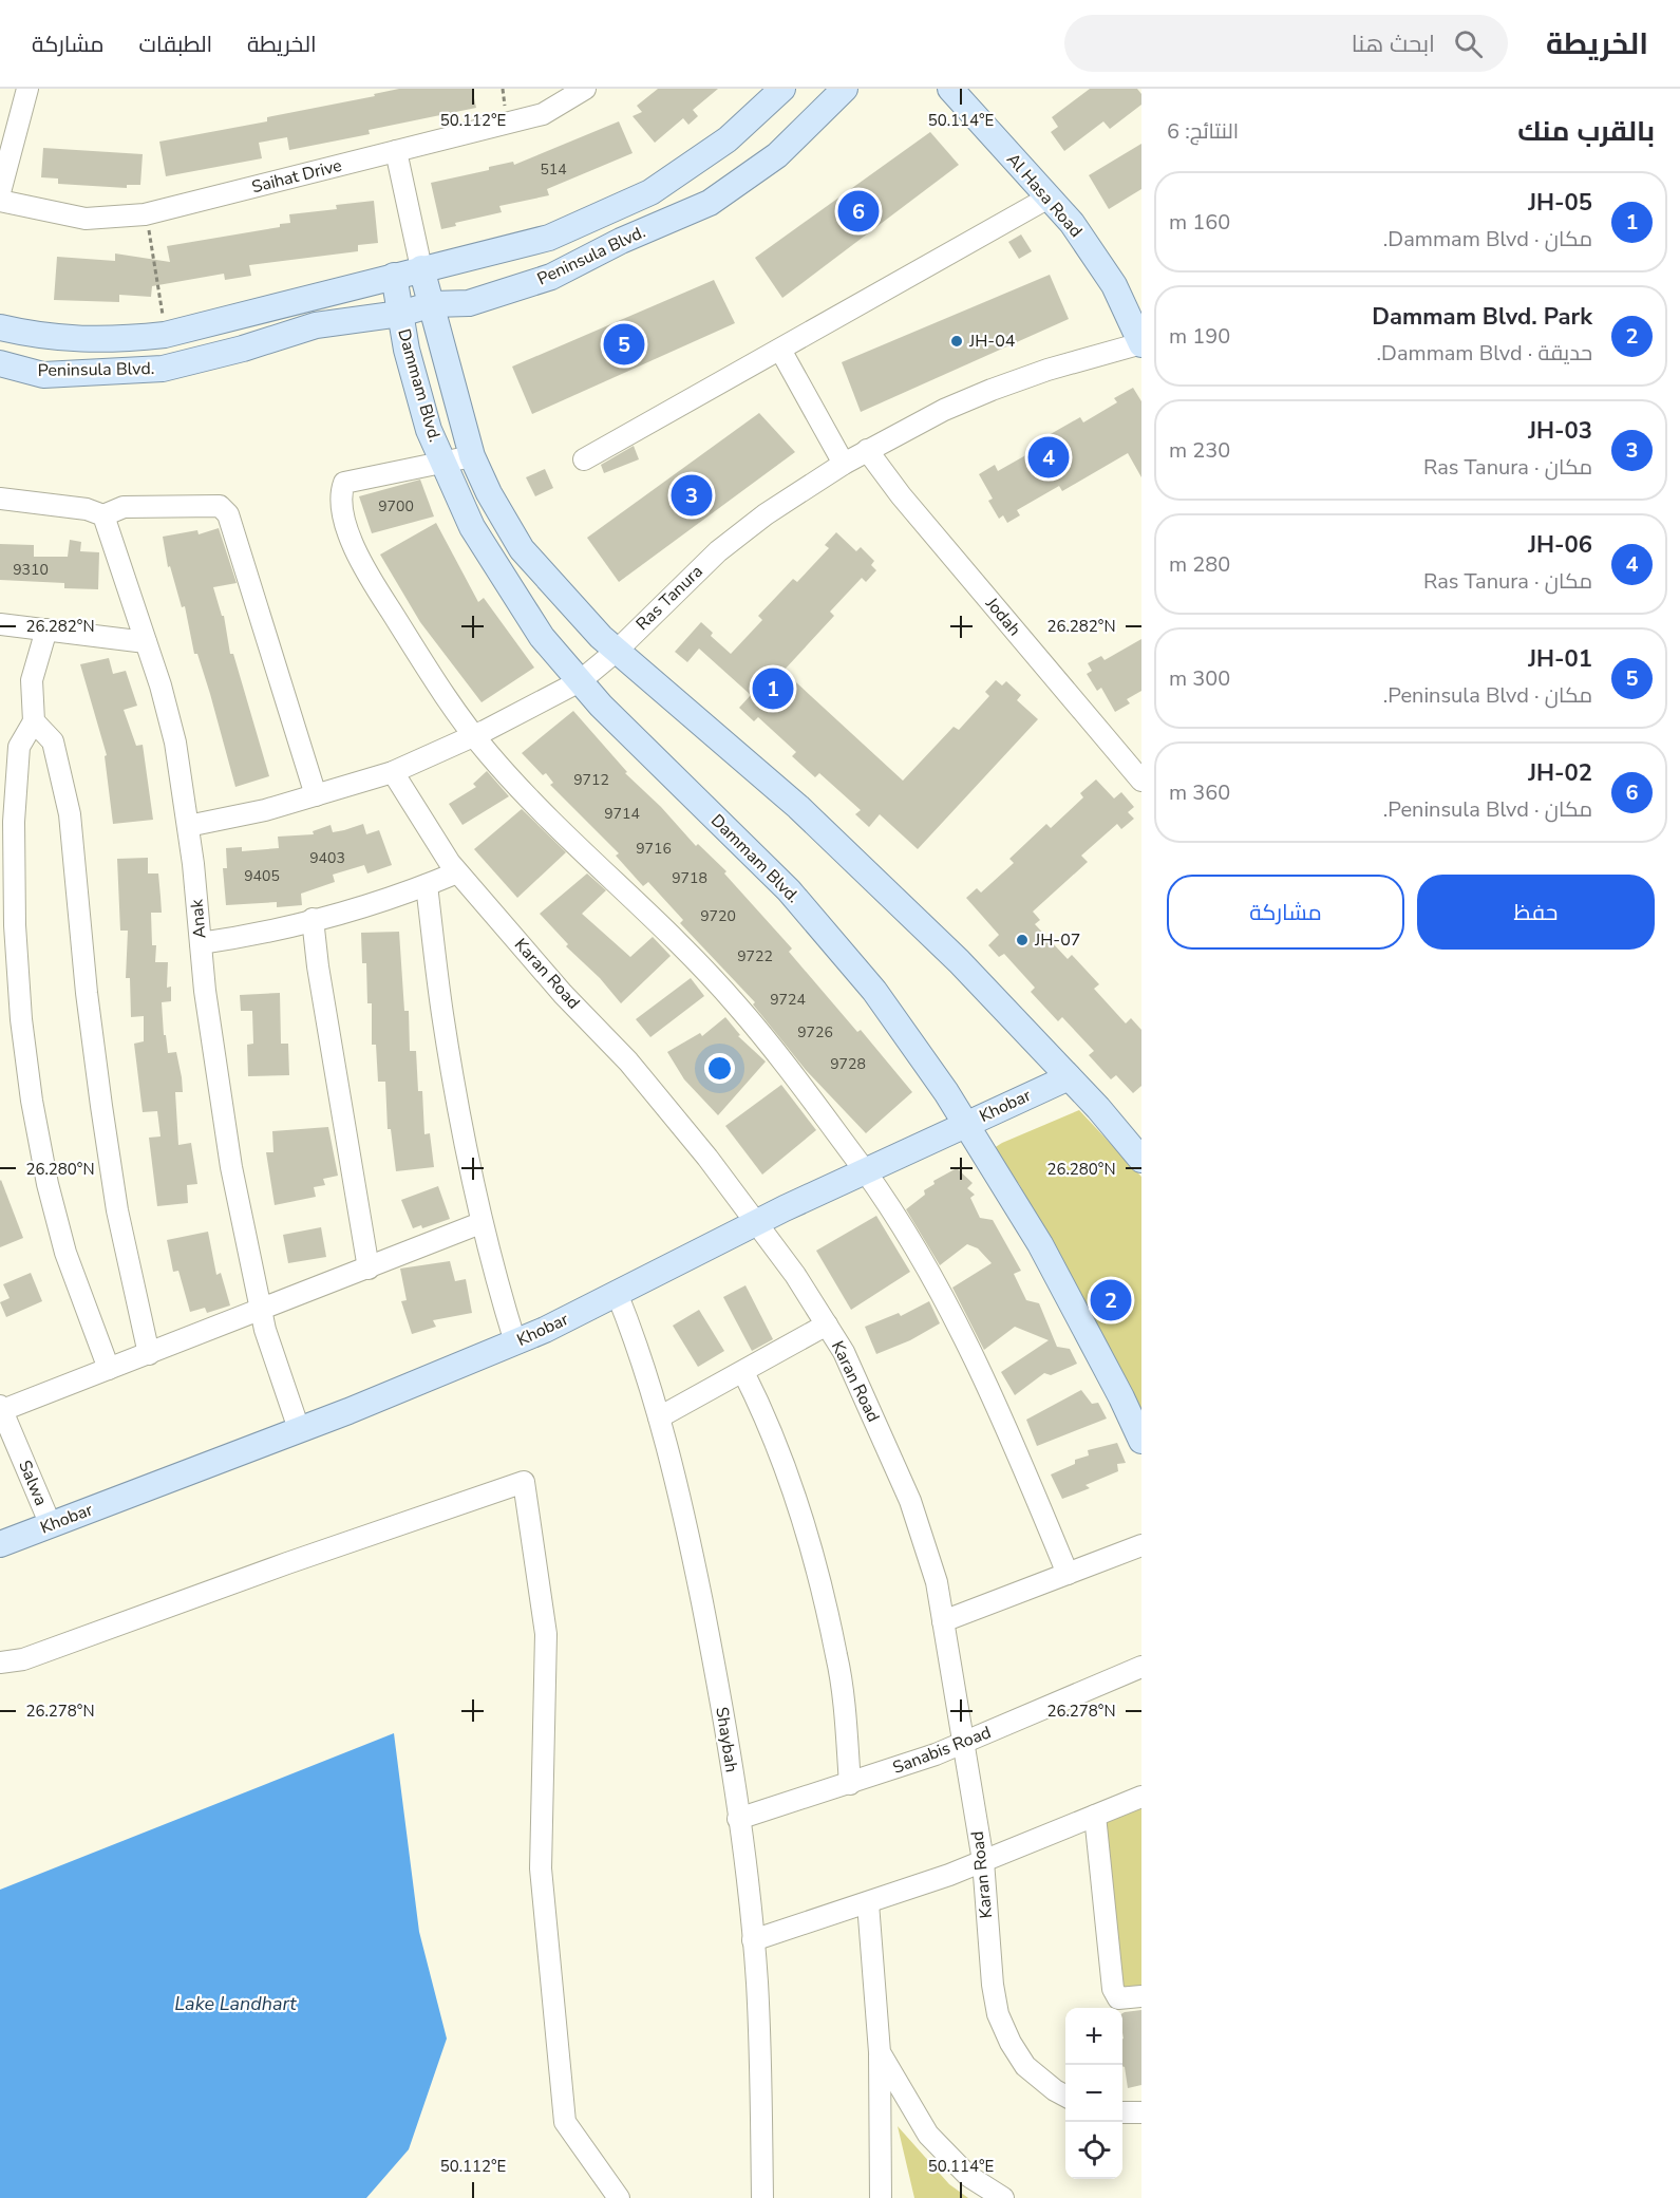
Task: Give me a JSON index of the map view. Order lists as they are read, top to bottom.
{
  "streets": {
    "main road": [
      "Al Hasa Road",
      "Peninsula Blvd.",
      "Dammam Blvd.",
      "Khobar"
    ],
    "street": [
      "Saihat Drive",
      "Ras Tanura",
      "Jodah",
      "Anak",
      "Karan Road",
      "Salwa",
      "Shaybah",
      "Sanabis Road"
    ]
  },
  "crossings": [
    ["Al Hasa Road", "Ras Tanura"],
    ["Peninsula Blvd.", "Dammam Blvd."],
    ["Dammam Blvd.", "Ras Tanura"],
    ["Dammam Blvd.", "Khobar"],
    ["Ras Tanura", "Jodah"],
    ["Ras Tanura", "Anak"],
    ["Ras Tanura", "Karan Road"],
    ["Anak", "Khobar"],
    ["Karan Road", "Khobar"],
    ["Karan Road", "Sanabis Road"],
    ["Khobar", "Salwa"],
    ["Khobar", "Shaybah"],
    ["Shaybah", "Sanabis Road"]
  ],
  "water": ["Lake Landhart"],
  "places": ["JH-04", "JH-07"],
  "house_numbers": [
    "514",
    "9700",
    "9310",
    "9712",
    "9714",
    "9716",
    "9403",
    "9405",
    "9718",
    "9720",
    "9722",
    "9724",
    "9726",
    "9728"
  ],
  "page": {
    "header": "الخريطة",
    "search": "ابحث هنا",
    "nav": ["الخريطة", "الطبقات", "مشاركة"],
    "heading": ["بالقرب منك", "النتائج: 6"],
    "list": [
      {
        "mark": "1",
        "name": "JH-05",
        "note": "مكان · Dammam Blvd.",
        "value": "160 m"
      },
      {
        "mark": "2",
        "name": "Dammam Blvd. Park",
        "note": "حديقة · Dammam Blvd.",
        "value": "190 m"
      },
      {
        "mark": "3",
        "name": "JH-03",
        "note": "مكان · Ras Tanura",
        "value": "230 m"
      },
      {
        "mark": "4",
        "name": "JH-06",
        "note": "مكان · Ras Tanura",
        "value": "280 m"
      },
      {
        "mark": "5",
        "name": "JH-01",
        "note": "مكان · Peninsula Blvd.",
        "value": "300 m"
      },
      {
        "mark": "6",
        "name": "JH-02",
        "note": "مكان · Peninsula Blvd.",
        "value": "360 m"
      }
    ],
    "pins": [
      "6",
      "5",
      "4",
      "3",
      "1",
      "2"
    ],
    "buttons": ["حفظ", "مشاركة"],
    "map_buttons": ["+", "−"]
  },
  "coordinates": [
    "50.112°E",
    "50.114°E",
    "26.282°N",
    "26.280°N",
    "26.278°N"
  ]
}
